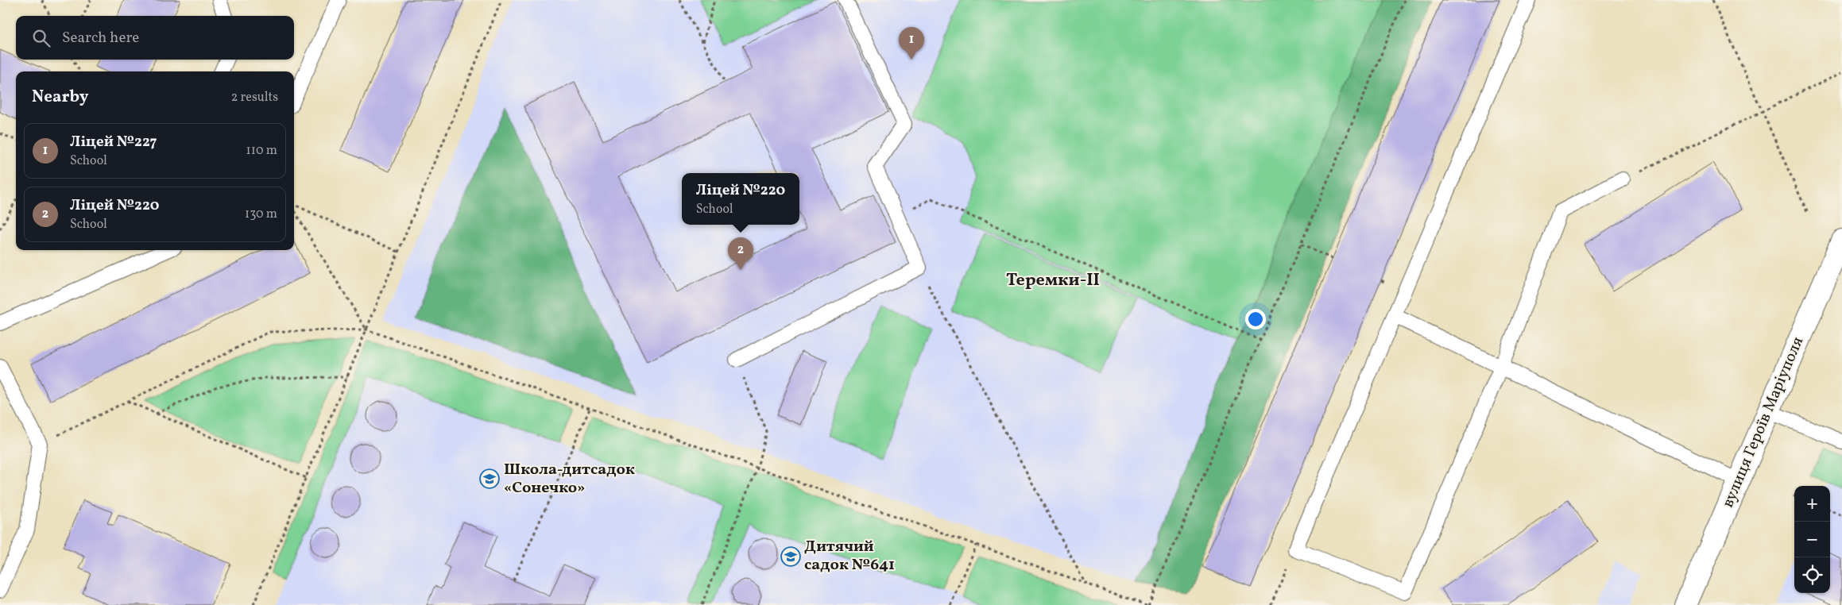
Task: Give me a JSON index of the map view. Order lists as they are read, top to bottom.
{
  "streets": {
    "street": ["вулиця Героїв Маріуполя"]
  },
  "districts": ["Теремки-ІІ"],
  "places": {
    "school or university": ["Школа-дитсадок «Сонечко»", "Дитячий садок №641"]
  },
  "page": {
    "search": "Search here",
    "pins": ["1", "2"],
    "heading": ["Nearby", "2 results"],
    "list": [
      {
        "mark": "1",
        "name": "Ліцей №227",
        "note": "School",
        "value": "110 m"
      },
      {
        "mark": "2",
        "name": "Ліцей №220",
        "note": "School",
        "value": "130 m"
      }
    ],
    "popup": ["Ліцей №220", "School"],
    "map_buttons": ["+", "−"]
  }
}
